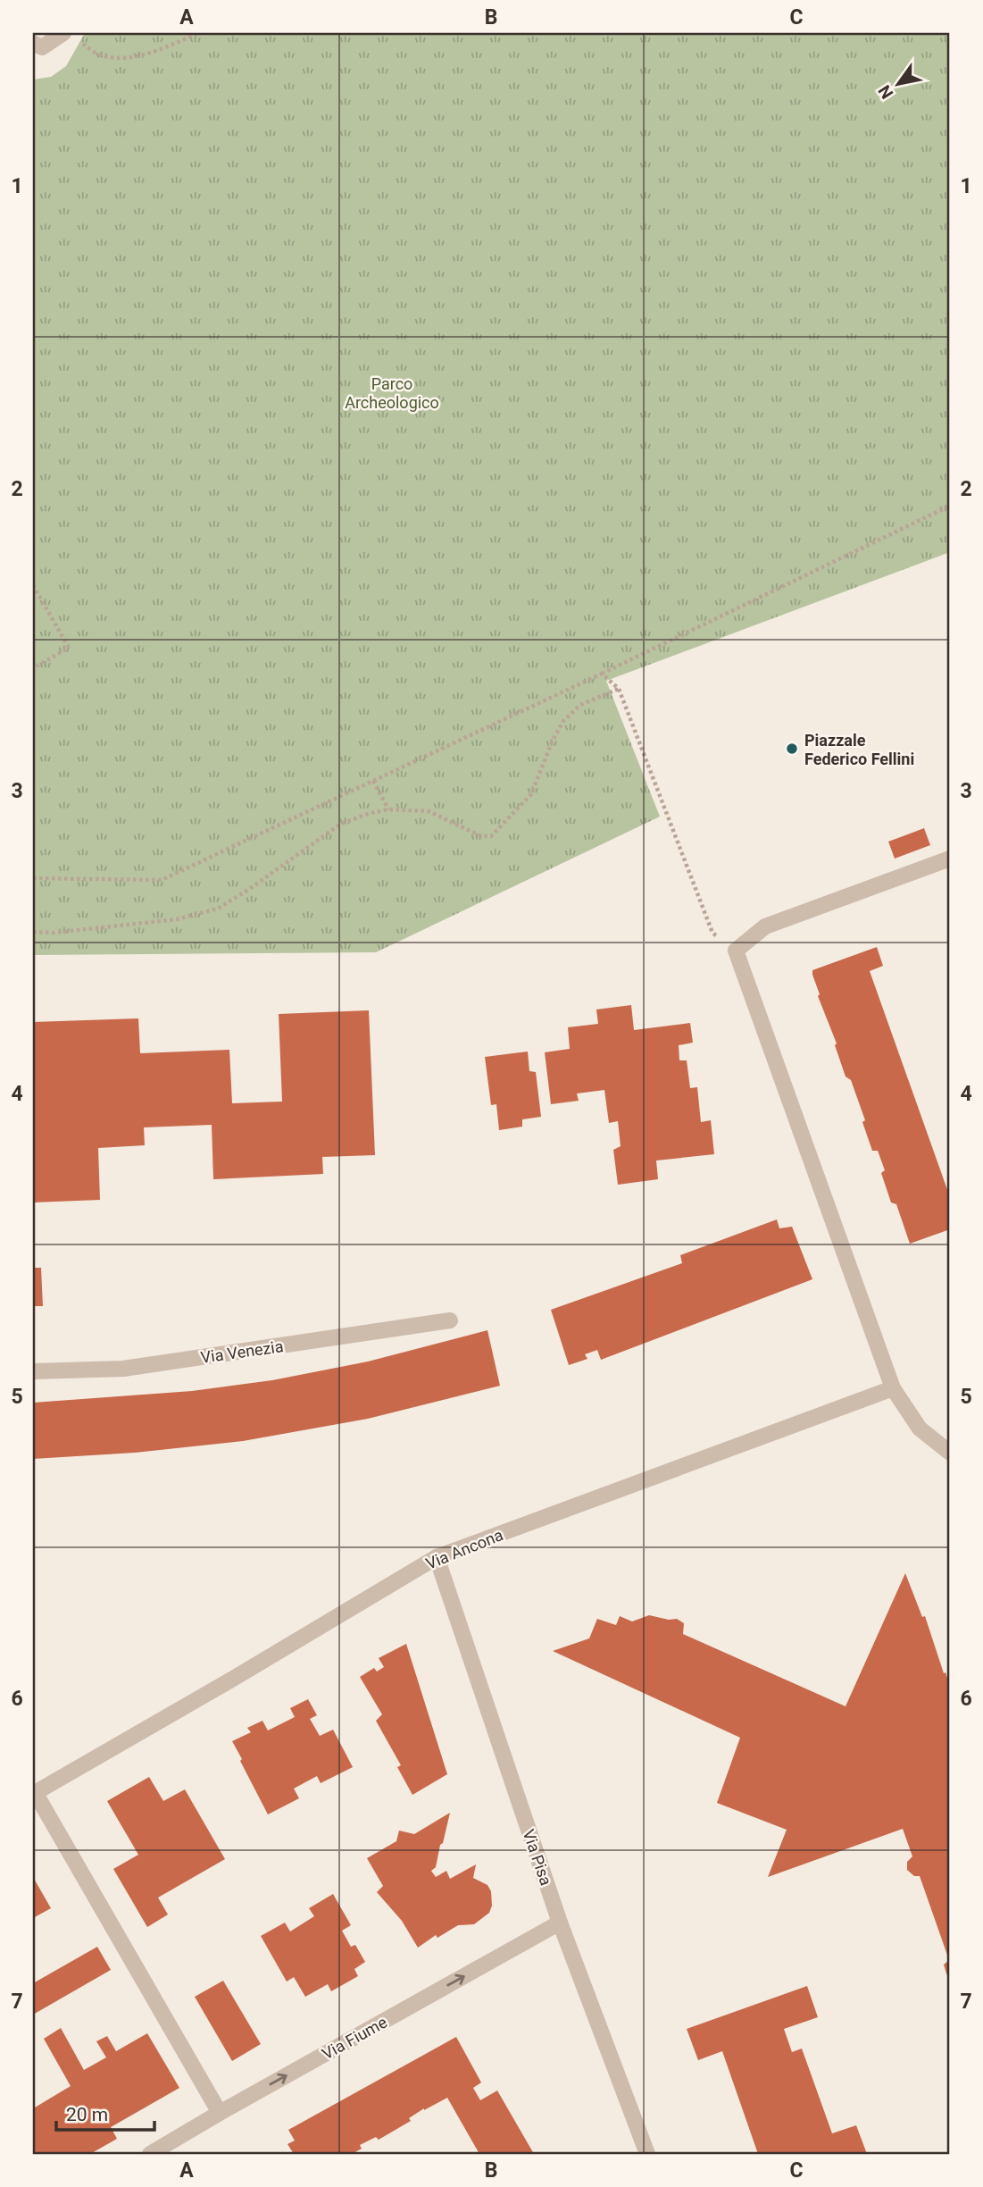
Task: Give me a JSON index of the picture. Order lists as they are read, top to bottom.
{
  "streets": {
    "street": [
      "Via Venezia",
      "Via Ancona",
      "Via Pisa",
      "Via Fiume"
    ]
  },
  "crossings": [
    ["Via Ancona", "Via Pisa"],
    ["Via Pisa", "Via Fiume"]
  ],
  "one_way": ["Via Fiume"],
  "parks": ["Parco Archeologico"],
  "places": ["Piazzale Federico Fellini"],
  "scale_bar": "20 m",
  "north": "bottom left",
  "grid": {
    "columns": ["A", "B", "C"],
    "rows": [
      "1",
      "2",
      "3",
      "4",
      "5",
      "6",
      "7"
    ]
  }
}
